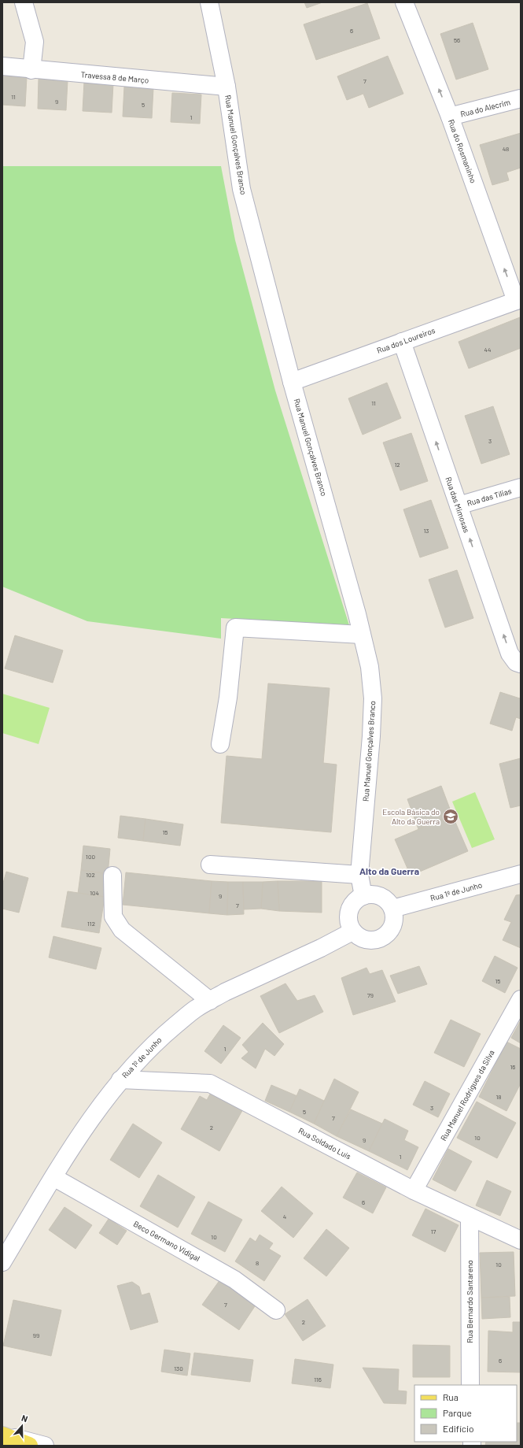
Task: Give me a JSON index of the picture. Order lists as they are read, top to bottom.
{
  "streets": {
    "street": [
      "Travessa 8 de Março",
      "Rua do Alecrim",
      "Rua Manuel Gonçalves Branco",
      "Rua do Rosmaninho",
      "Rua dos Loureiros",
      "Rua das Tílias",
      "Rua das Mimosas",
      "Rua 1º de Junho",
      "Rua Manuel Rodrigues da Silva",
      "Rua Soldado Luís",
      "Beco Germano Vidigal",
      "Rua Bernardo Santareno"
    ]
  },
  "crossings": [
    ["Travessa 8 de Março", "Rua Manuel Gonçalves Branco"],
    ["Rua do Alecrim", "Rua do Rosmaninho"],
    ["Rua Manuel Gonçalves Branco", "Rua dos Loureiros"],
    ["Rua Manuel Gonçalves Branco", "Rua 1º de Junho"],
    ["Rua do Rosmaninho", "Rua dos Loureiros"],
    ["Rua dos Loureiros", "Rua das Mimosas"],
    ["Rua das Tílias", "Rua das Mimosas"],
    ["Rua 1º de Junho", "Rua Soldado Luís"],
    ["Rua 1º de Junho", "Beco Germano Vidigal"],
    ["Rua Manuel Rodrigues da Silva", "Rua Soldado Luís"],
    ["Rua Soldado Luís", "Rua Bernardo Santareno"]
  ],
  "one_way": ["Rua do Rosmaninho", "Rua das Mimosas"],
  "districts": ["Alto da Guerra"],
  "places": {
    "school or university": ["Escola Básica do Alto da Guerra"]
  },
  "house_numbers": [
    "6",
    "56",
    "7",
    "11",
    "9",
    "5",
    "1",
    "48",
    "44",
    "11",
    "3",
    "12",
    "13",
    "15",
    "100",
    "102",
    "104",
    "9",
    "7",
    "112",
    "15",
    "79",
    "1",
    "16",
    "18",
    "3",
    "5",
    "7",
    "2",
    "10",
    "9",
    "1",
    "6",
    "4",
    "17",
    "10",
    "8",
    "10",
    "7",
    "2",
    "99",
    "6",
    "130",
    "116"
  ],
  "legend": ["Rua", "Parque", "Edifício"],
  "north": "top"
}
